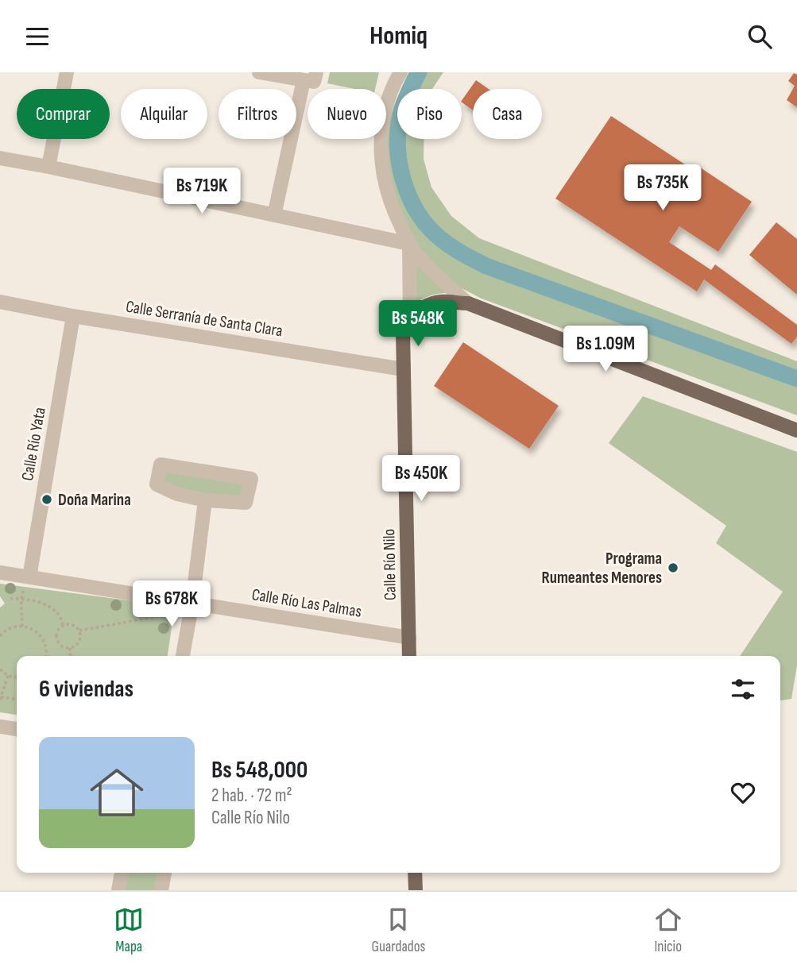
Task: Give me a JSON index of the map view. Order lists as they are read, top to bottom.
{
  "streets": {
    "main road": ["Calle Río Nilo"],
    "street": ["Calle Serranía de Santa Clara", "Calle Río Yata", "Calle Río Las Palmas"]
  },
  "crossings": [
    ["Calle Serranía de Santa Clara", "Calle Río Yata"],
    ["Calle Serranía de Santa Clara", "Calle Río Nilo"],
    ["Calle Río Yata", "Calle Río Las Palmas"],
    ["Calle Río Nilo", "Calle Río Las Palmas"]
  ],
  "places": ["Doña Marina", "Programa Rumeantes Menores"],
  "page": {
    "header": "Homiq",
    "chip": [
      "Comprar",
      "Alquilar",
      "Filtros",
      "Nuevo",
      "Piso",
      "Casa"
    ],
    "price": [
      "Bs 735K",
      "Bs 719K",
      "Bs 548K",
      "Bs 1.09M",
      "Bs 450K",
      "Bs 678K"
    ],
    "heading": "6 viviendas",
    "list": [
      {
        "name": "Bs 548,000",
        "note": "2 hab. · 72 m² · Calle Río Nilo"
      }
    ],
    "tabs": ["Mapa", "Guardados", "Inicio"]
  }
}
